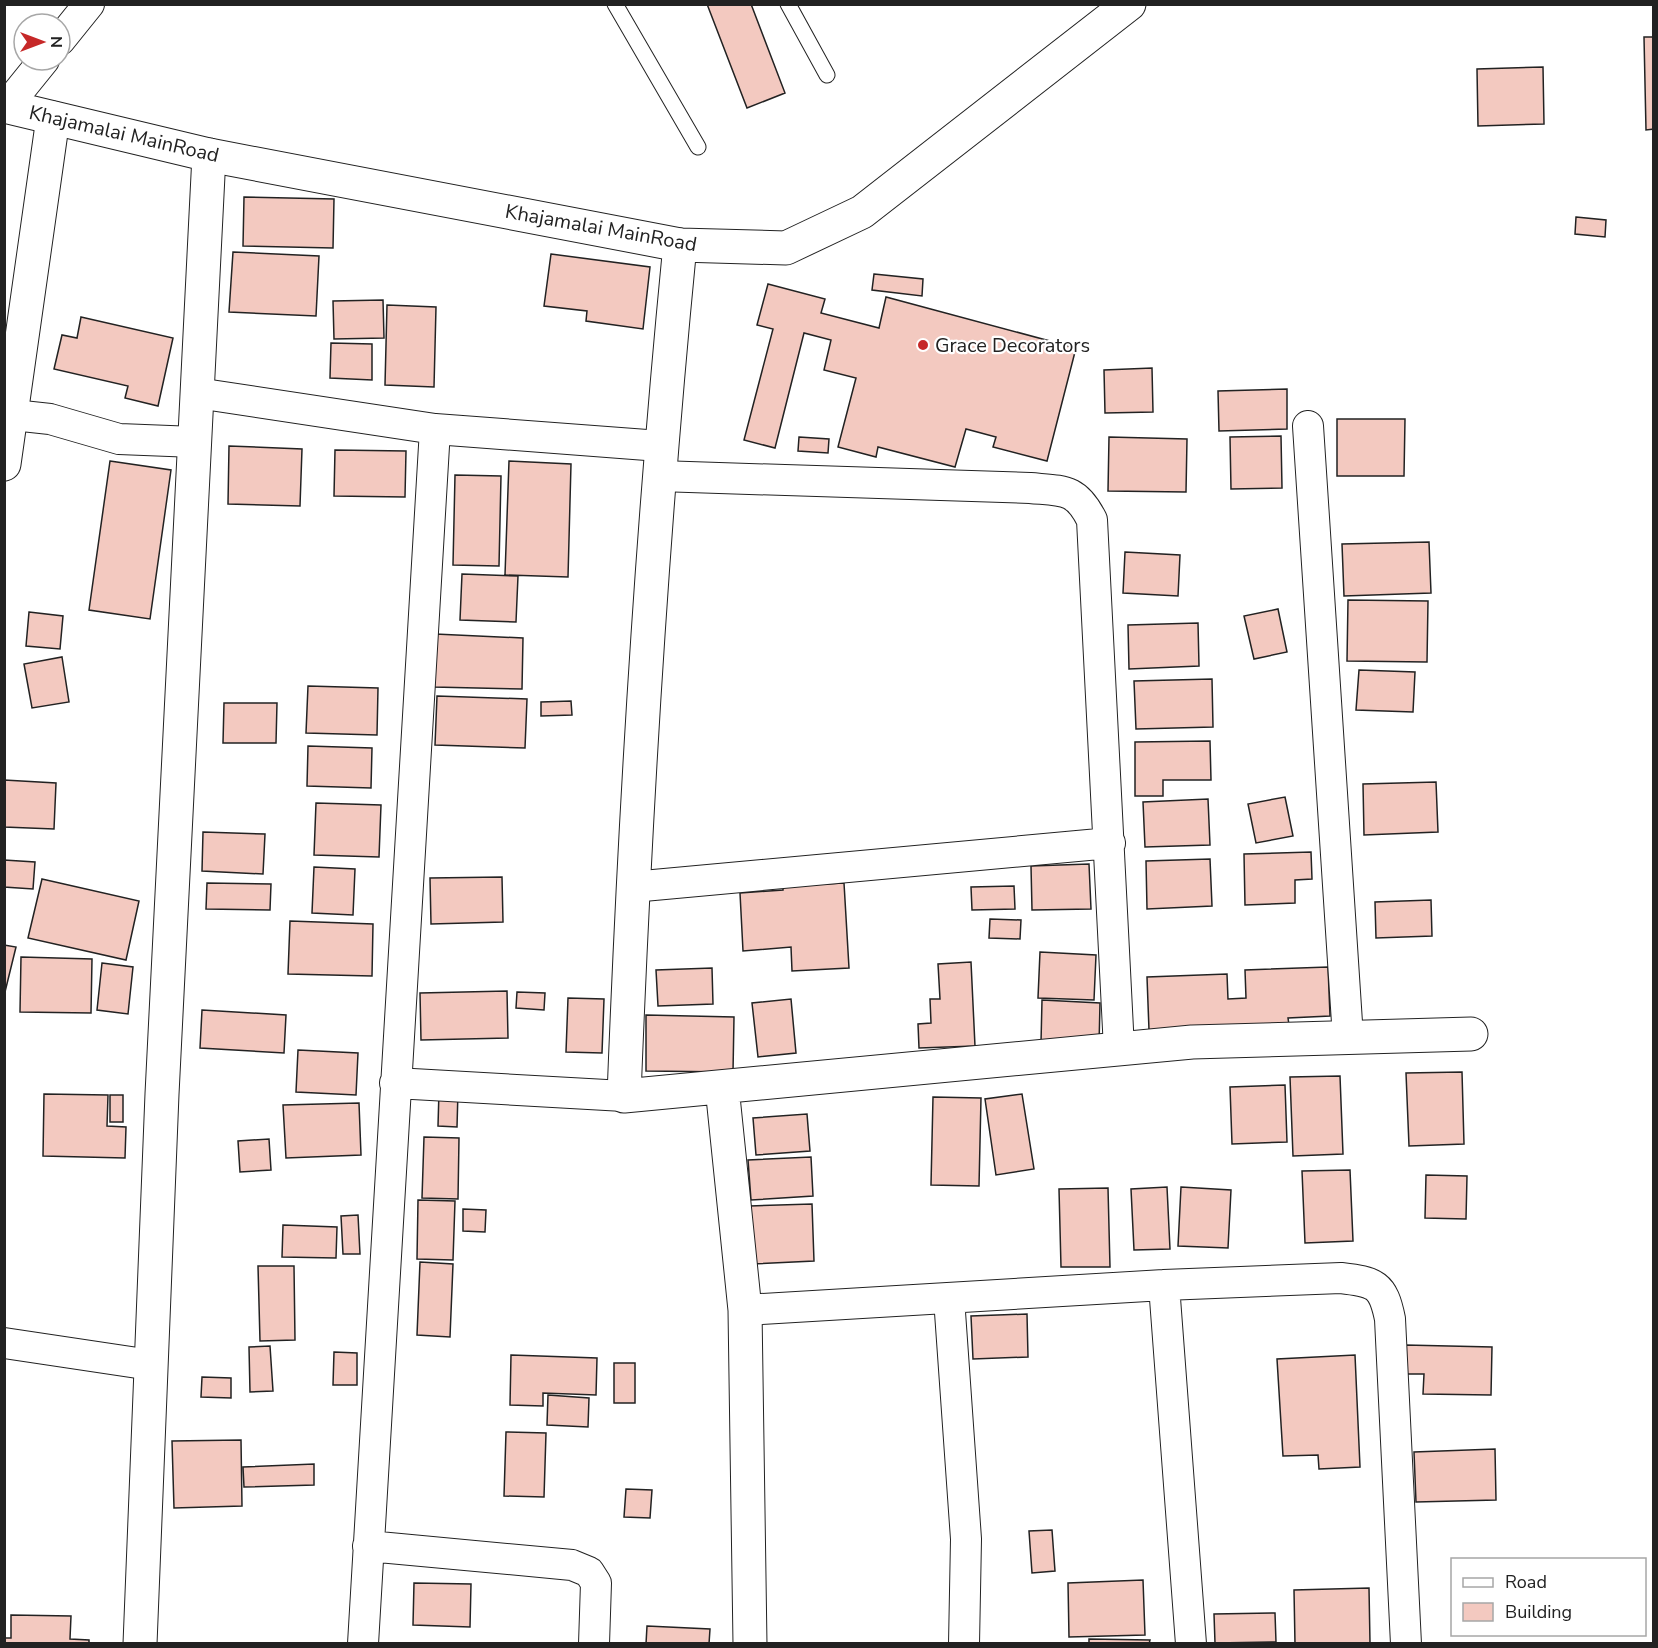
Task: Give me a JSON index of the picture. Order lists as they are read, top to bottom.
{
  "streets": {
    "street": ["Khajamalai MainRoad"]
  },
  "places": ["Grace Decorators"],
  "legend": ["Road", "Building"],
  "north": "right"
}
